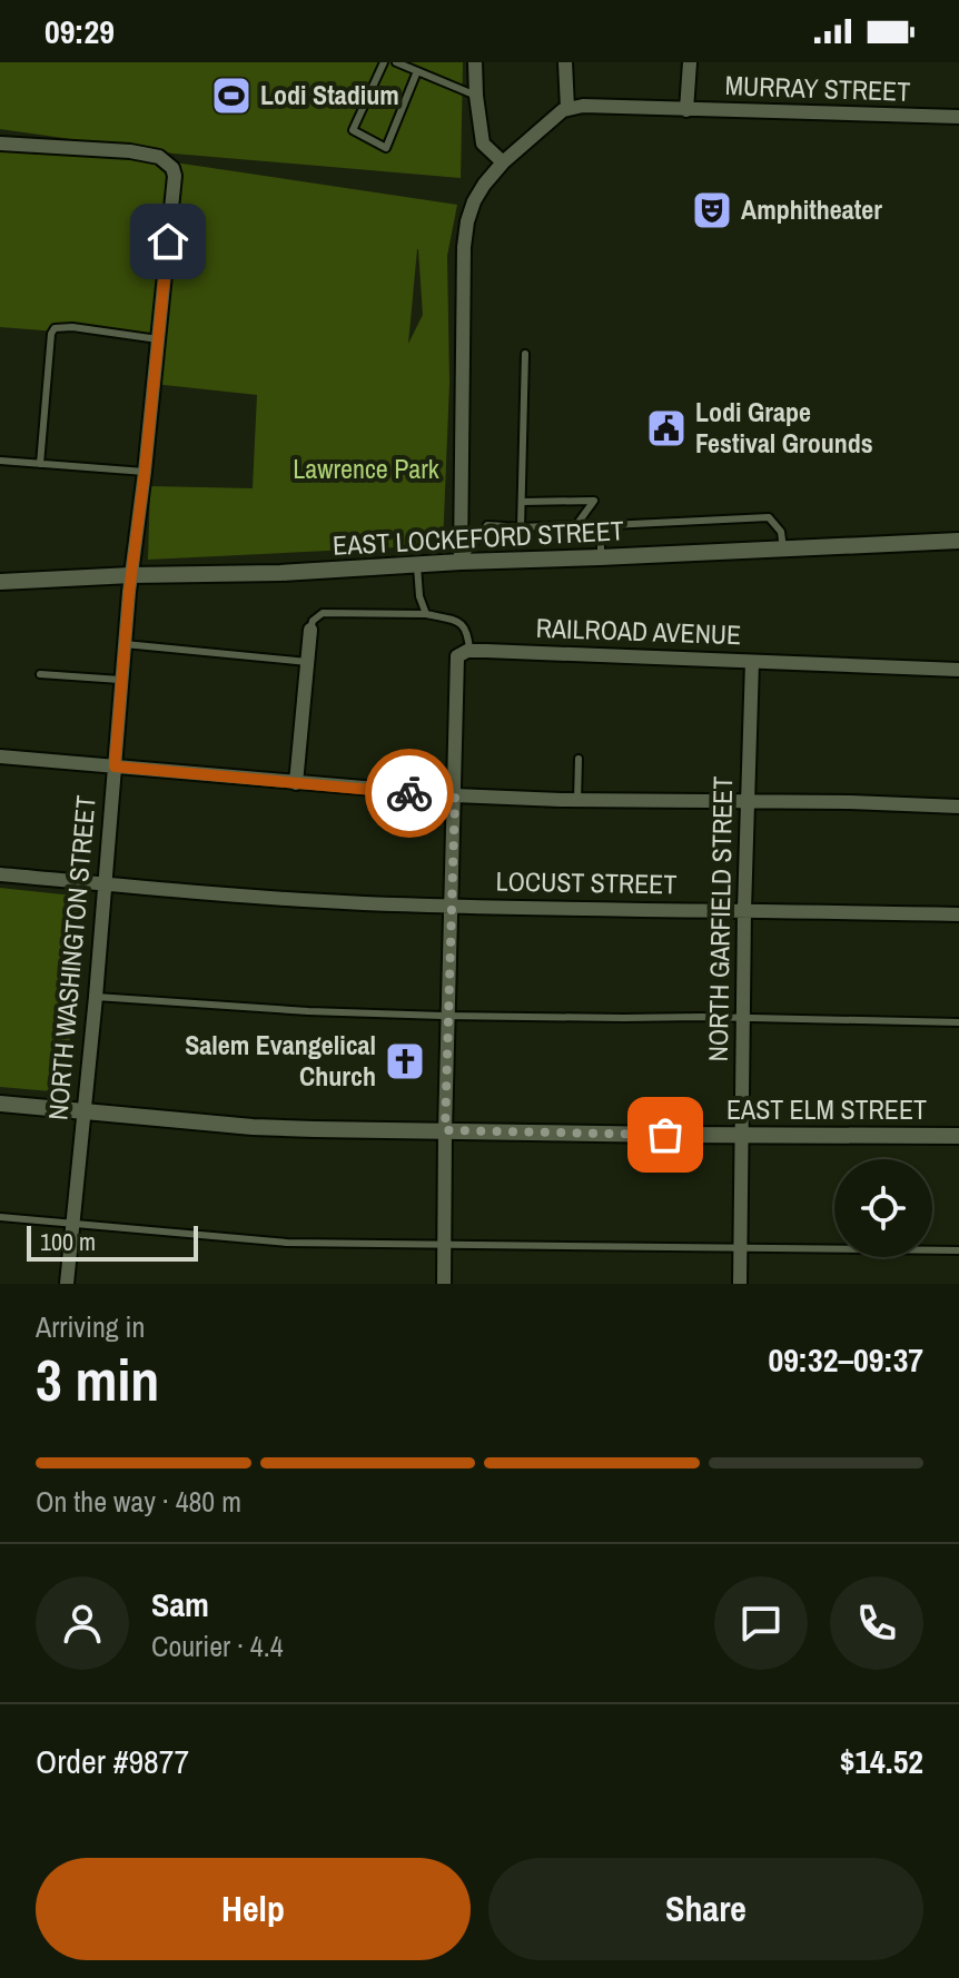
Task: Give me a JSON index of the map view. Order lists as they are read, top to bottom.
{
  "streets": {
    "street": [
      "MURRAY STREET",
      "EAST LOCKEFORD STREET",
      "RAILROAD AVENUE",
      "LOCUST STREET",
      "NORTH GARFIELD STREET",
      "NORTH WASHINGTON STREET",
      "EAST ELM STREET"
    ]
  },
  "crossings": [
    ["EAST LOCKEFORD STREET", "NORTH WASHINGTON STREET"],
    ["RAILROAD AVENUE", "NORTH GARFIELD STREET"],
    ["LOCUST STREET", "NORTH GARFIELD STREET"],
    ["LOCUST STREET", "NORTH WASHINGTON STREET"],
    ["NORTH GARFIELD STREET", "EAST ELM STREET"],
    ["NORTH WASHINGTON STREET", "EAST ELM STREET"]
  ],
  "parks": ["Lawrence Park"],
  "places": {
    "sports": ["Lodi Stadium"],
    "theatre": ["Amphitheater"],
    "public building": ["Lodi Grape Festival Grounds"],
    "church": ["Salem Evangelical Church"]
  },
  "scale_bar": "100 m",
  "page": {
    "status": "09:29",
    "scale": "100 m",
    "heading": ["3 min", "Arriving in", "09:32–09:37"],
    "panel": [
      "Sam",
      "Courier · 4.4",
      "Order #9877",
      "$14.52"
    ],
    "bar": "On the way · 480 m",
    "buttons": ["Help", "Share"]
  }
}
